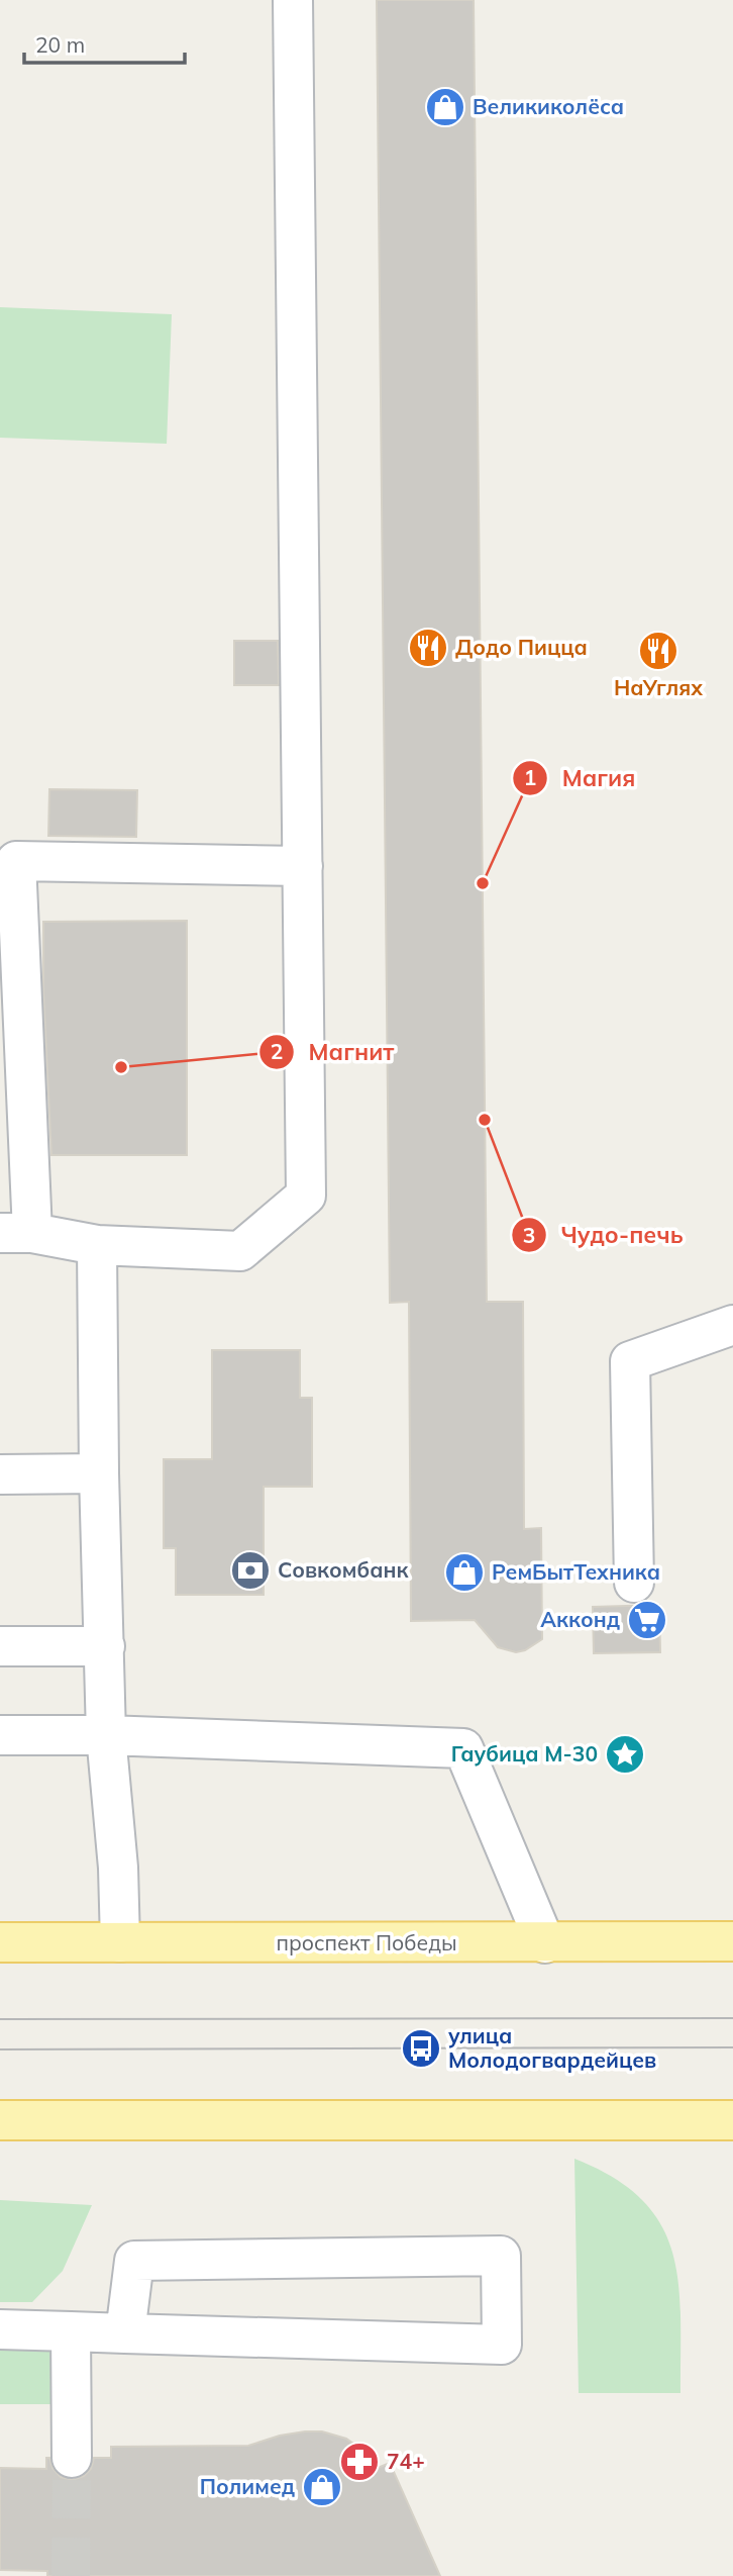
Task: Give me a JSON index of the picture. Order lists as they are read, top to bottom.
{
  "streets": {
    "main road": ["проспект Победы"]
  },
  "places": {
    "shop": ["Великиколёса", "РемБытТехника", "Полимед"],
    "restaurant": ["Додо Пицца", "НаУглях"],
    "other": ["Магия", "Магнит", "Чудо-печь"],
    "bank": ["Совкомбанк"],
    "supermarket": ["Акконд"],
    "place": ["Гаубица М-30"],
    "bus stop": ["улица Молодогвардейцев"],
    "pharmacy": ["74+"]
  },
  "scale_bar": "20 m"
}
